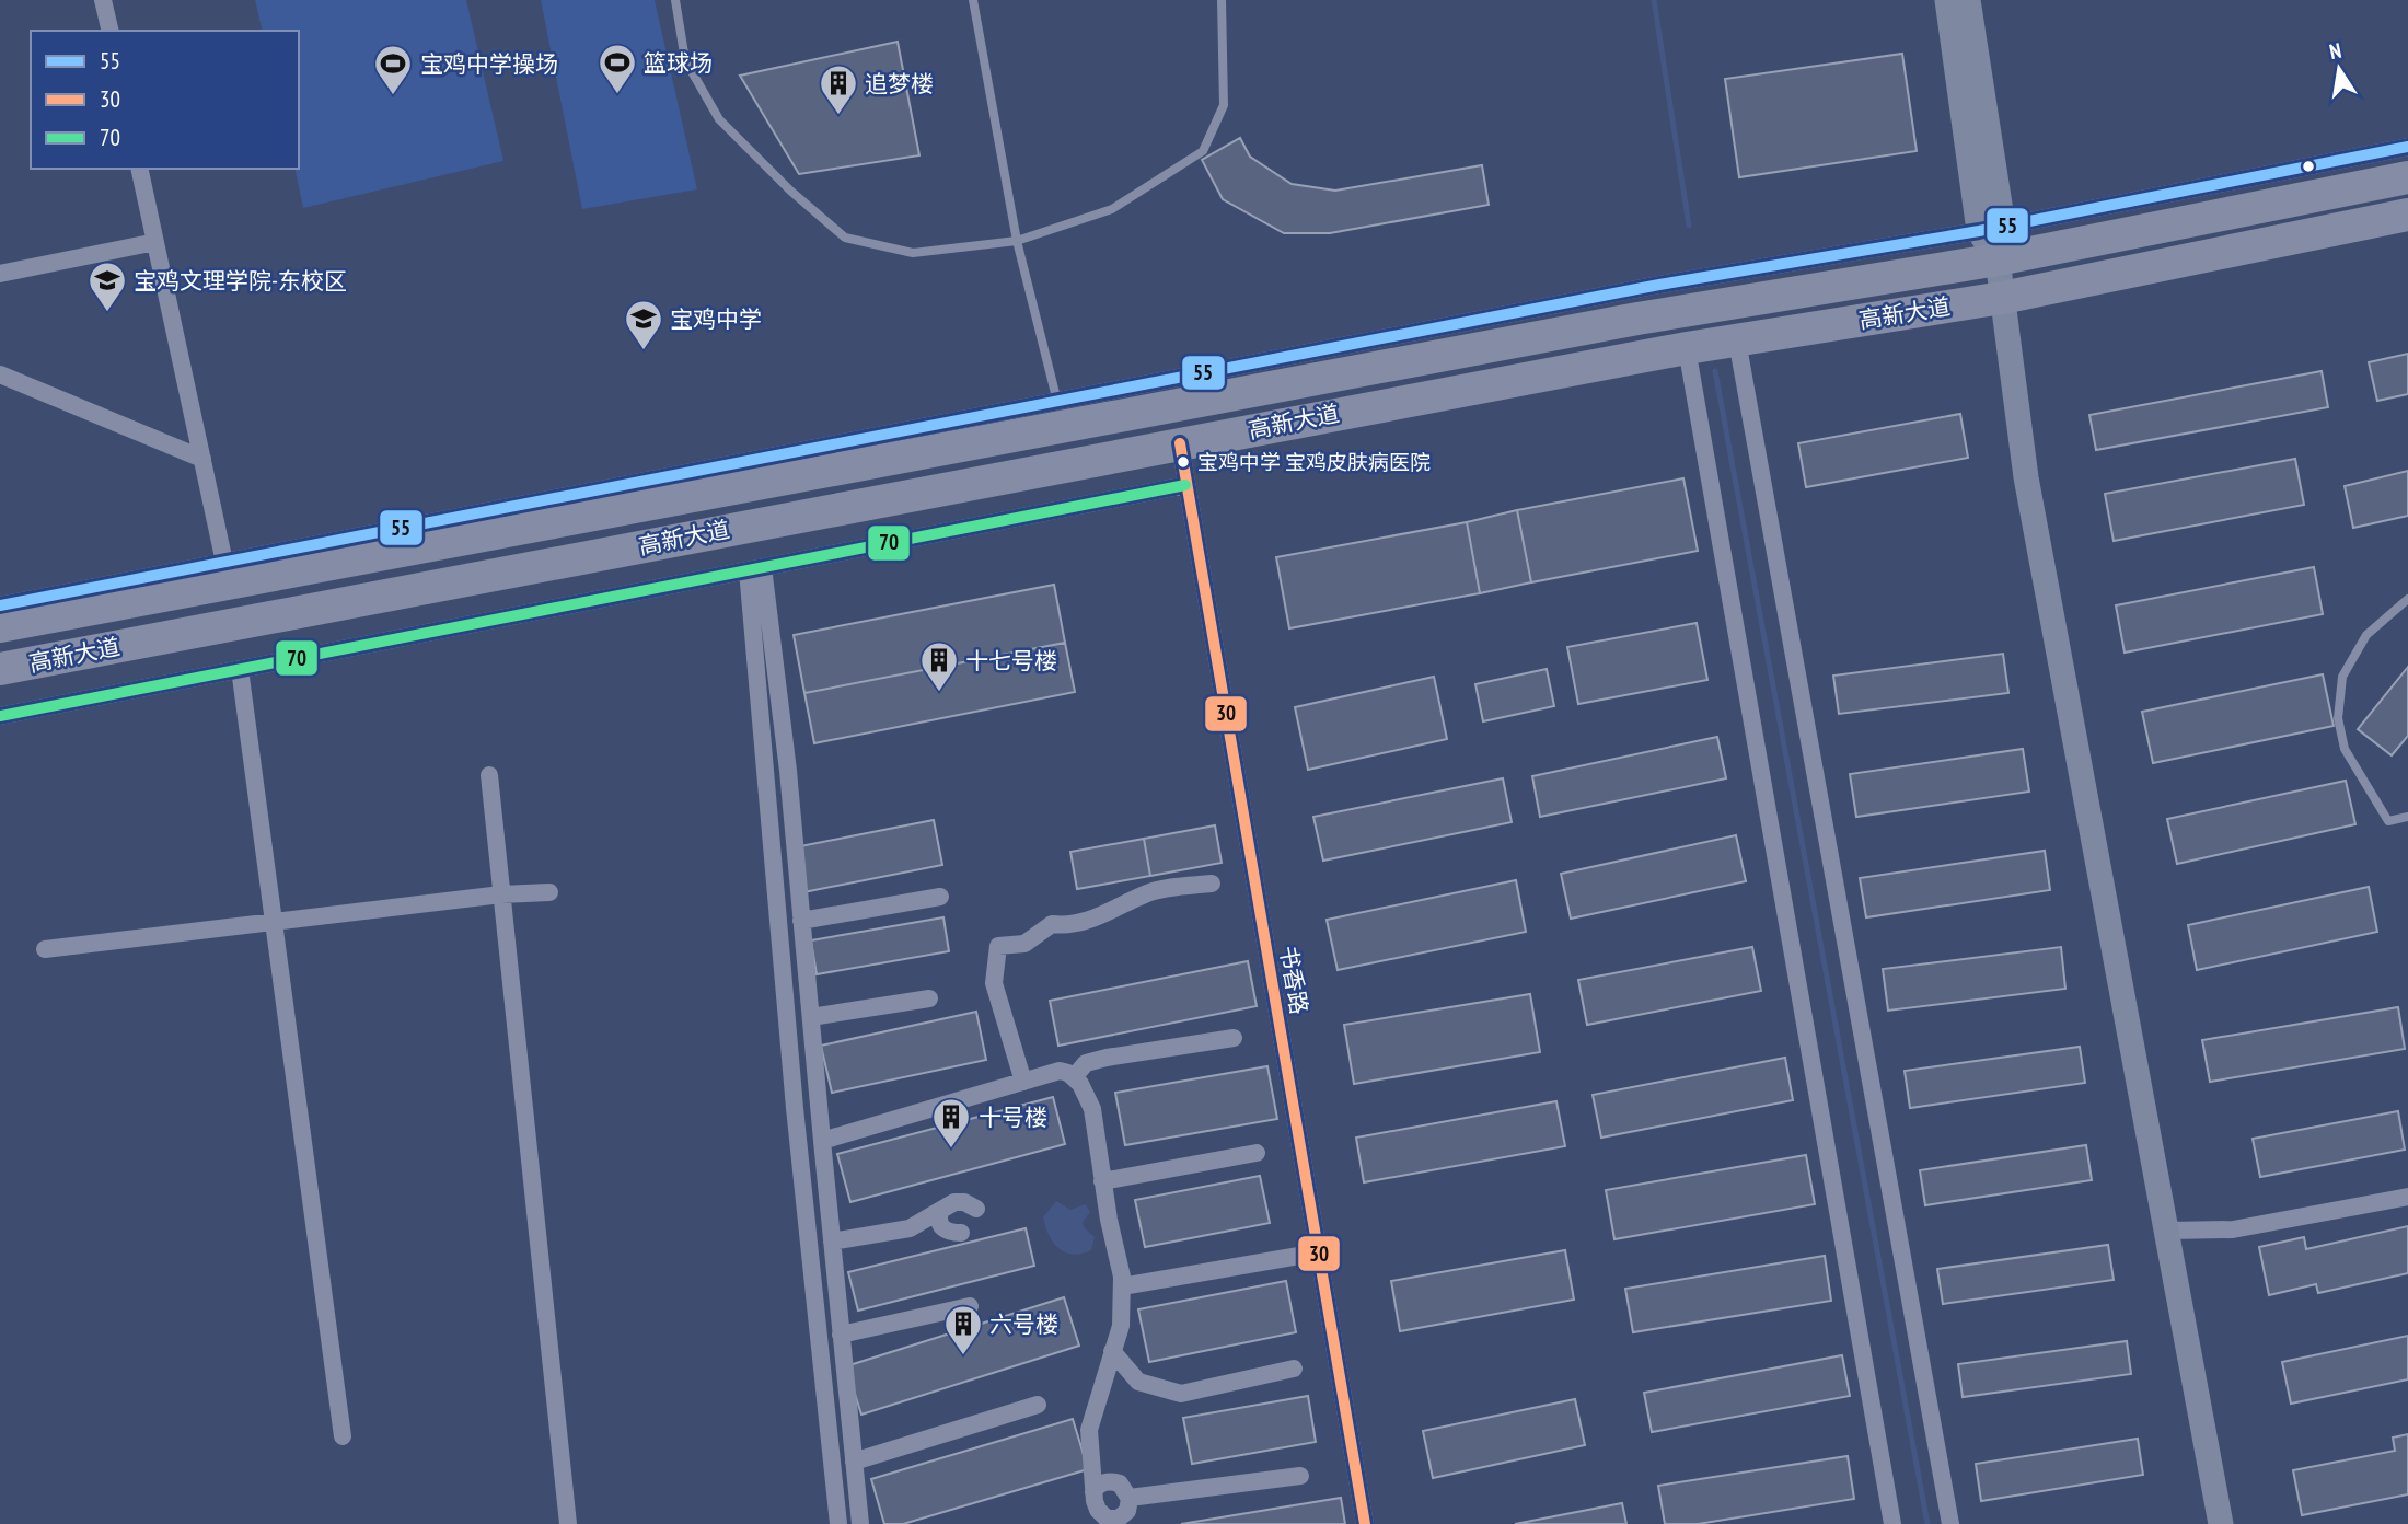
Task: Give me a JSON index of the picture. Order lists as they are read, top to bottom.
{
  "streets": {
    "highway": ["高新大道"],
    "street": ["书香路"]
  },
  "crossings": [
    ["高新大道", "书香路"]
  ],
  "places": {
    "sports": ["篮球场", "宝鸡中学操场"],
    "building": [
      "追梦楼",
      "十七号楼",
      "十号楼",
      "六号楼"
    ],
    "school or university": ["宝鸡文理学院-东校区", "宝鸡中学"],
    "other": ["宝鸡中学 宝鸡皮肤病医院"]
  },
  "lines": ["transit line 55", "transit line 30", "transit line 70"],
  "legend": ["55", "30", "70"],
  "north": "top"
}
